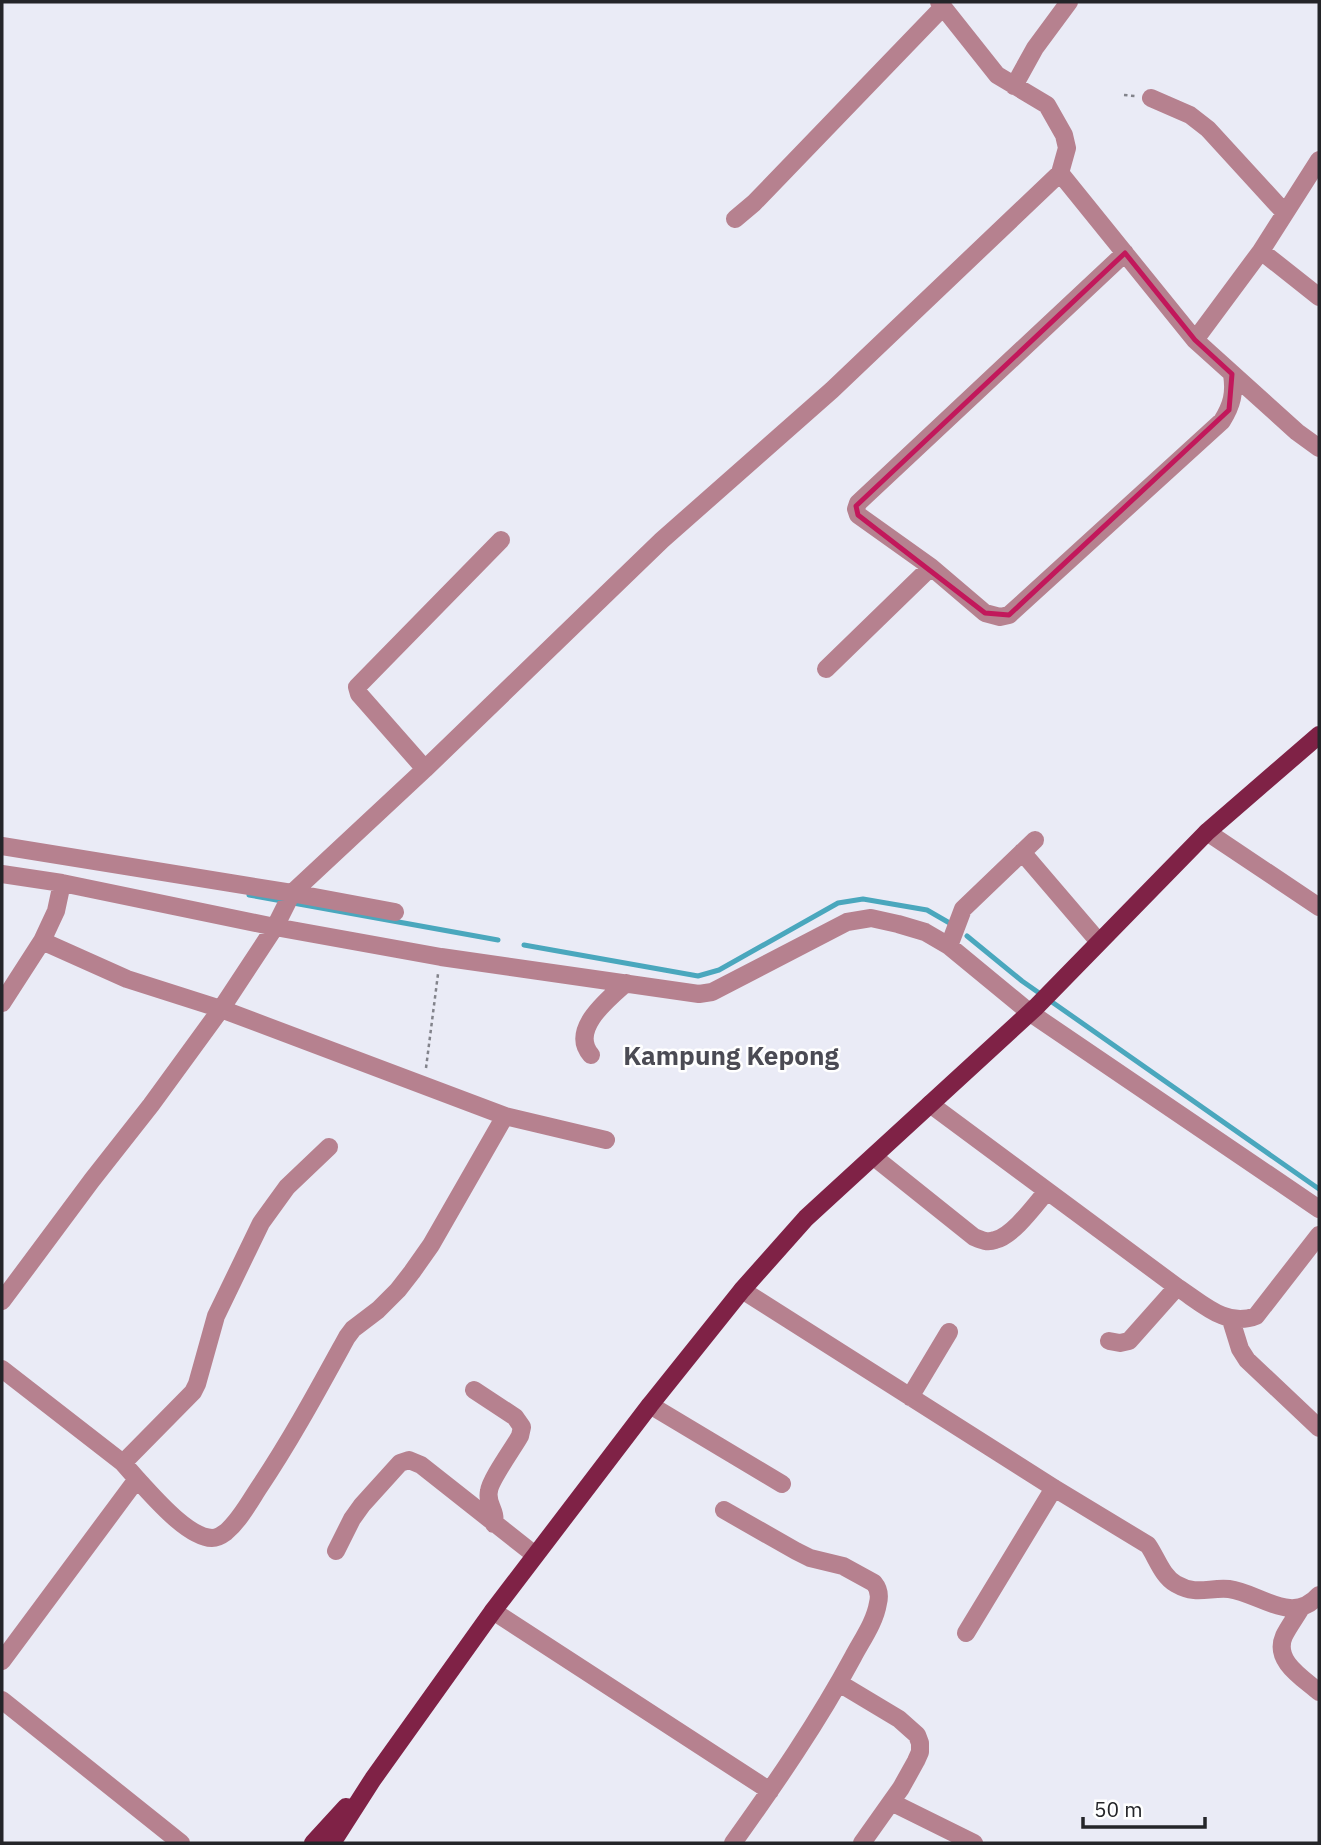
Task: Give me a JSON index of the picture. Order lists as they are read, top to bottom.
{
  "districts": ["Kampung Kepong"],
  "scale_bar": "50 m"
}
